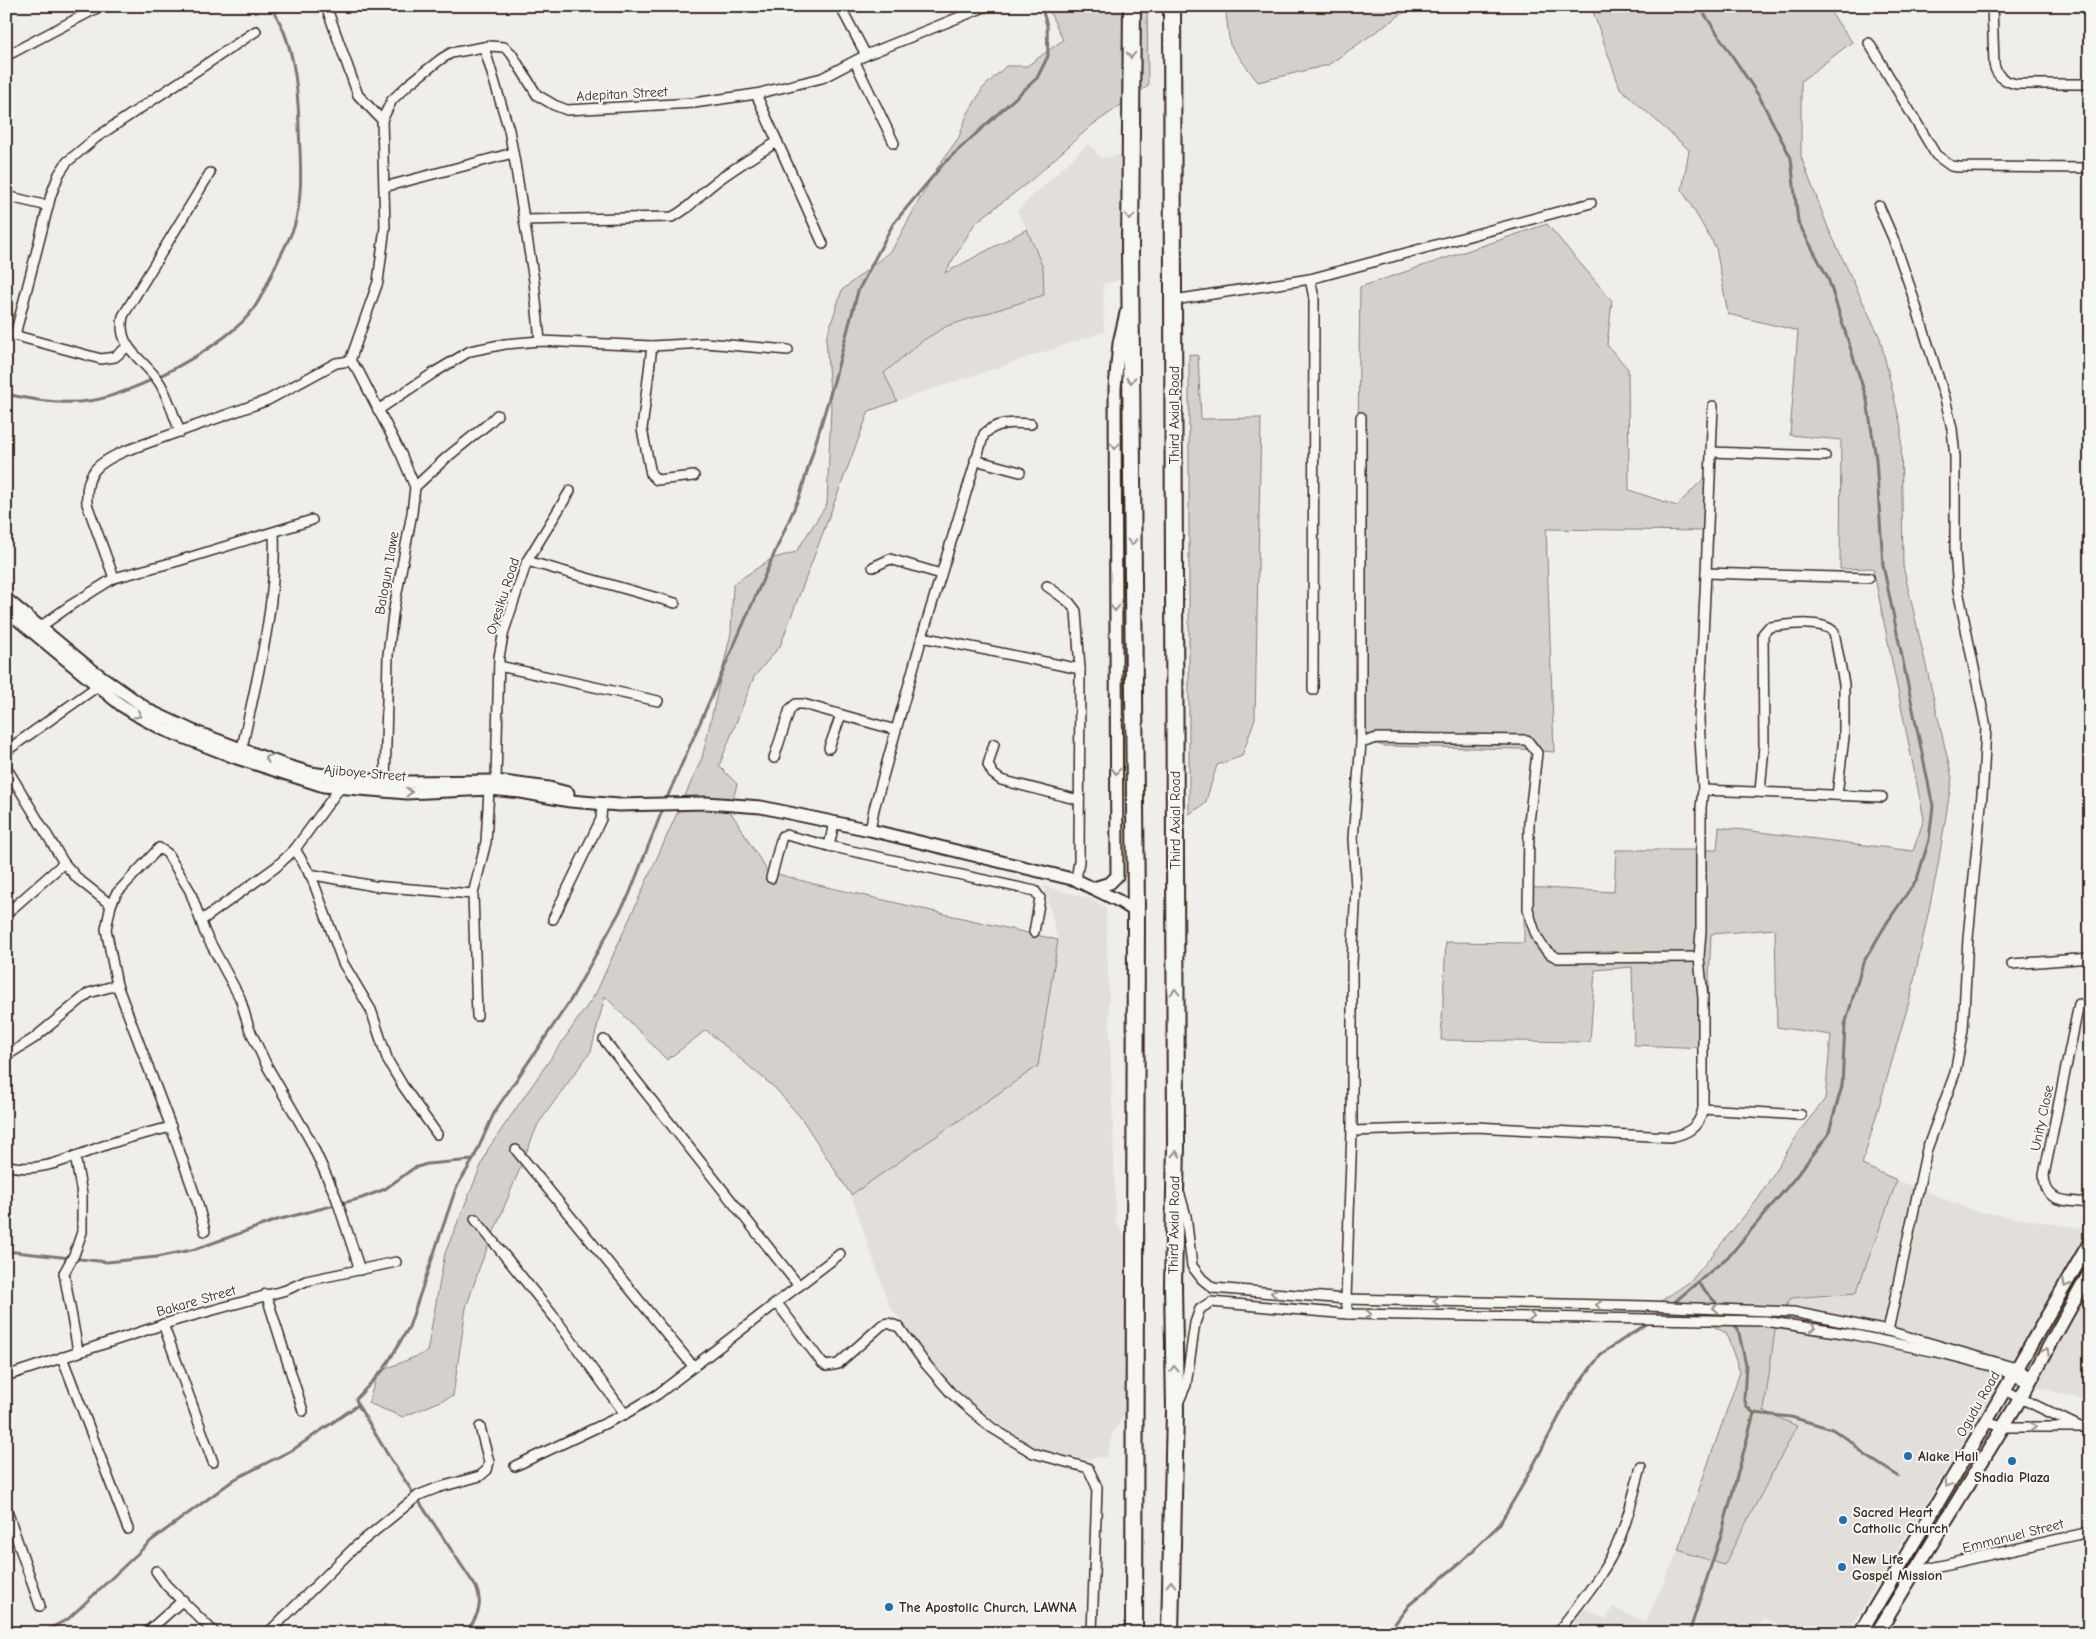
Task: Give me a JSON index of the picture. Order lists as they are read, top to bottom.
{
  "streets": {
    "highway": ["Third Axial Road"],
    "main road": ["Ogudu Road"],
    "street": [
      "Adepitan Street",
      "Balogun Ilawe",
      "Oyesiku Road",
      "Ajiboye Street",
      "Unity Close",
      "Bakare Street",
      "Emmanuel Street"
    ]
  },
  "crossings": [
    ["Balogun Ilawe", "Ajiboye Street"],
    ["Oyesiku Road", "Ajiboye Street"]
  ],
  "places": [
    "Alake Hall",
    "Shadia Plaza",
    "Sacred Heart Catholic Church",
    "New Life Gospel Mission",
    "The Apostolic Church, LAWNA"
  ]
}
